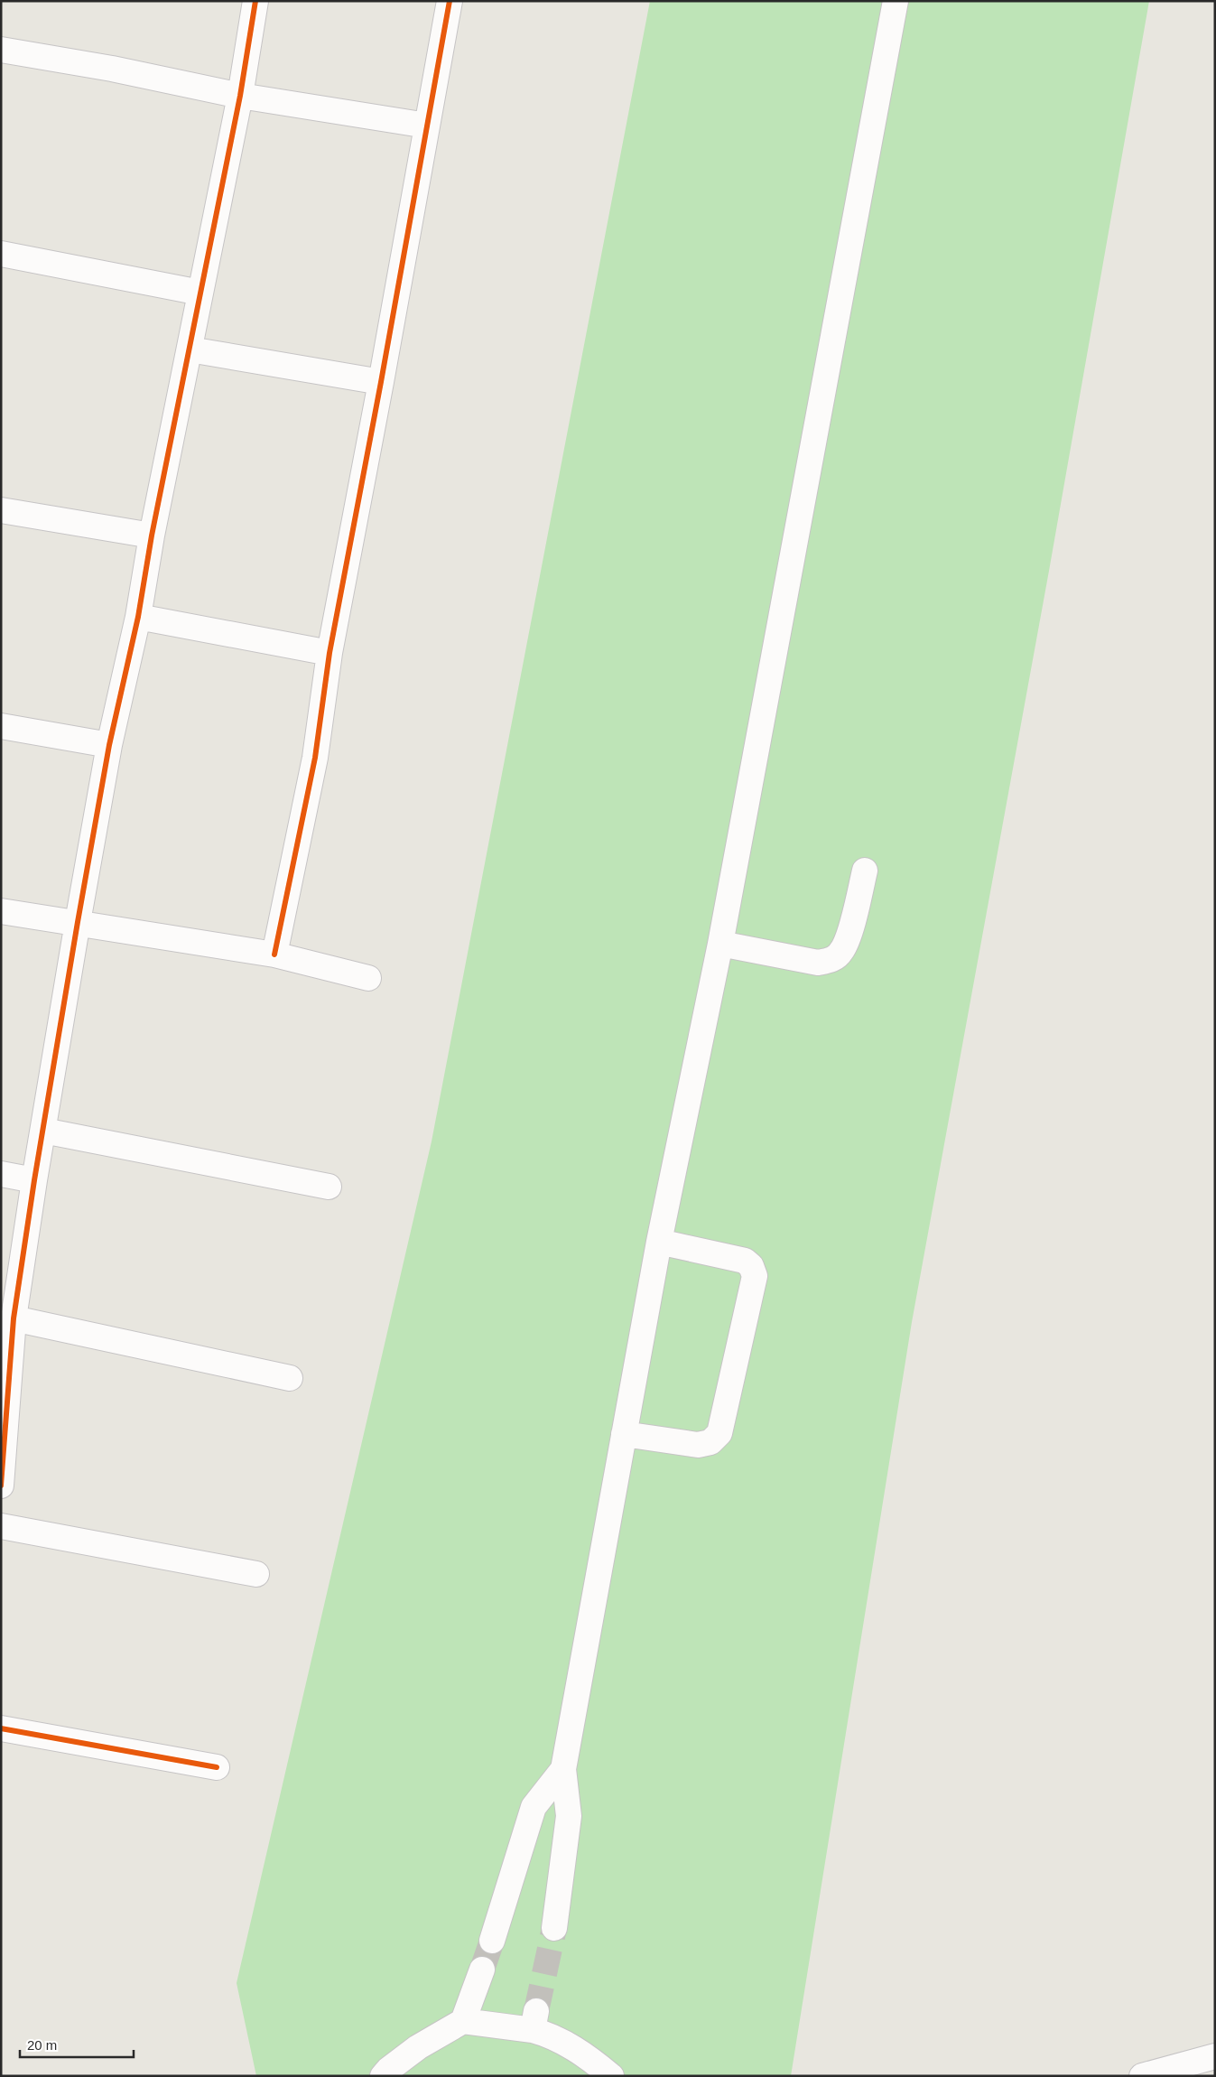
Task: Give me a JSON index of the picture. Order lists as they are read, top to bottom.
{
  "scale_bar": "20 m"
}
